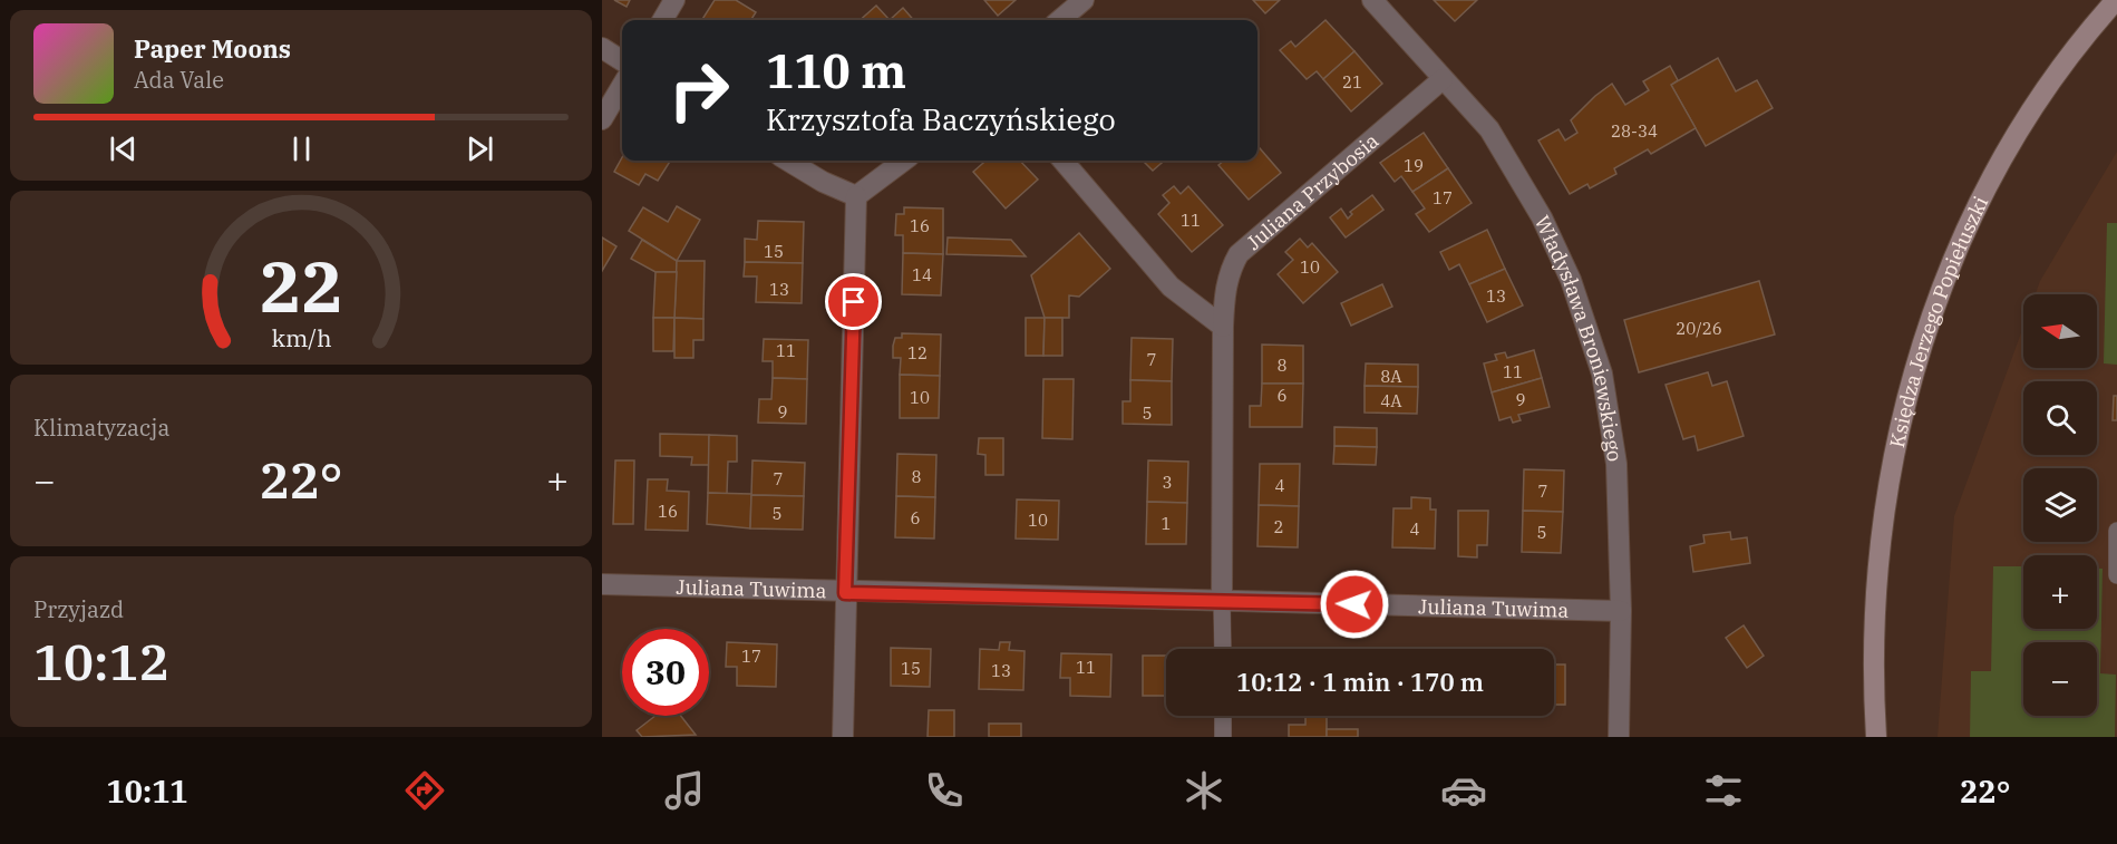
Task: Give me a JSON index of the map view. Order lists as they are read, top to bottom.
{
  "streets": {
    "street": [
      "Juliana Przybosia",
      "Księdza Jerzego Popiełuszki",
      "Władysława Broniewskiego",
      "Juliana Tuwima"
    ]
  },
  "crossings": [
    ["Juliana Przybosia", "Władysława Broniewskiego"],
    ["Juliana Przybosia", "Juliana Tuwima"],
    ["Władysława Broniewskiego", "Juliana Tuwima"]
  ],
  "house_numbers": [
    "21",
    "28-34",
    "19",
    "17",
    "11",
    "16",
    "15",
    "10",
    "14",
    "13",
    "13",
    "20/26",
    "11",
    "12",
    "7",
    "8",
    "11",
    "8A",
    "6",
    "10",
    "9",
    "4A",
    "9",
    "5",
    "8",
    "7",
    "3",
    "4",
    "7",
    "16",
    "5",
    "6",
    "10",
    "1",
    "2",
    "4",
    "5",
    "17",
    "11",
    "15",
    "13"
  ],
  "north": "left",
  "page": {
    "turn": ["110 m", "Krzysztofa Baczyńskiego"],
    "song": ["Paper Moons", "Ada Vale"],
    "map_buttons": ["+", "−"],
    "tile": [
      "Klimatyzacja",
      ["Przyjazd", "10:12"]
    ],
    "heat": ["−", "22°", "+"],
    "limit": "30",
    "trip": "10:12 · 1 min · 170 m",
    "tabs": ["10:11", "22°"],
    "gauge": ["22", "km/h"]
  }
}
